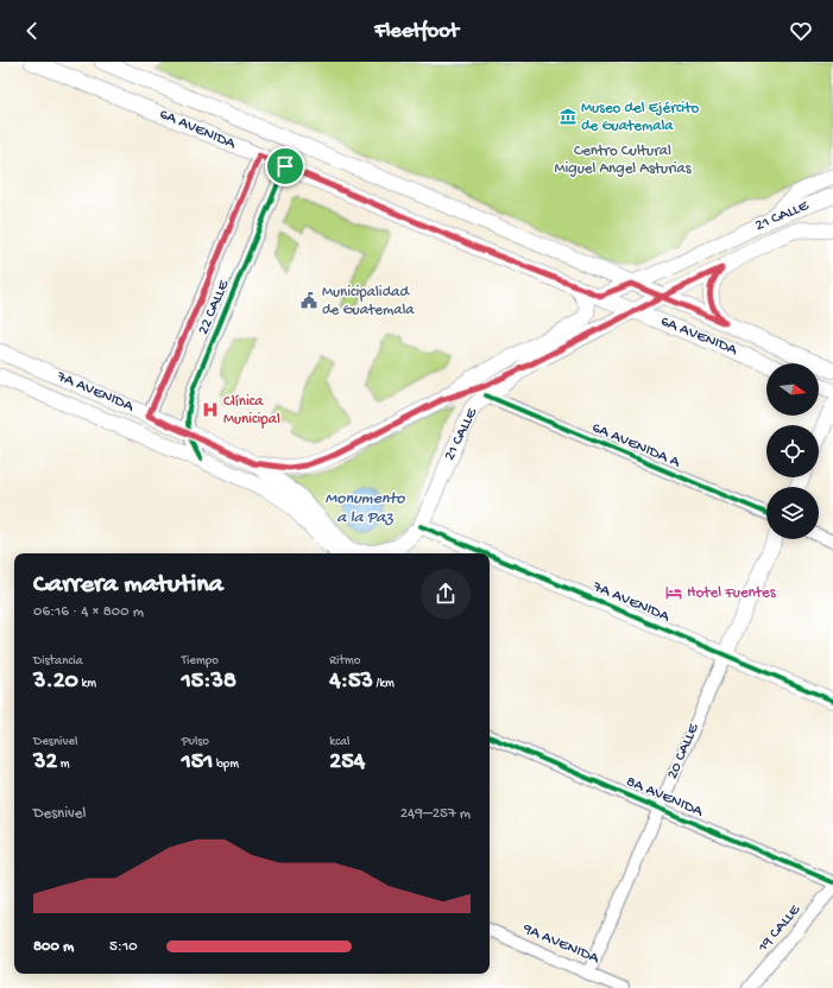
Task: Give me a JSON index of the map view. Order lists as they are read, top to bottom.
{
  "streets": {
    "main road": [
      "6A AVENIDA",
      "21 CALLE",
      "7A AVENIDA",
      "20 CALLE"
    ],
    "street": [
      "22 CALLE",
      "6A AVENIDA A",
      "8A AVENIDA",
      "19 CALLE",
      "9A AVENIDA"
    ]
  },
  "crossings": [
    ["6A AVENIDA", "21 CALLE"],
    ["6A AVENIDA", "22 CALLE"],
    ["21 CALLE", "7A AVENIDA"],
    ["21 CALLE", "6A AVENIDA A"],
    ["22 CALLE", "7A AVENIDA"],
    ["7A AVENIDA", "20 CALLE"],
    ["20 CALLE", "8A AVENIDA"],
    ["20 CALLE", "9A AVENIDA"]
  ],
  "water": ["Monumento a la Paz"],
  "parks": ["Centro Cultural Miguel Angel Asturias"],
  "places": {
    "museum": ["Museo del Ejército de Guatemala"],
    "public building": ["Municipalidad de Guatemala"],
    "hospital": ["Clínica Municipal"],
    "hotel": ["Hotel Fuentes"]
  },
  "north": "right",
  "page": {
    "header": "Fleetfoot",
    "heading": ["Carrera matutina", "06:16 · 4 × 800 m"],
    "stats": [
      ["Distancia", "3.20 km"],
      ["Tiempo", "15:38"],
      ["Ritmo", "4:53 /km"],
      ["Desnivel", "32 m"],
      ["Pulso", "151 bpm"],
      ["kcal", "254"]
    ],
    "chart": ["Desnivel", "249–257 m"],
    "list": [
      {
        "name": "800 m",
        "note": "5:10"
      }
    ]
  }
}
